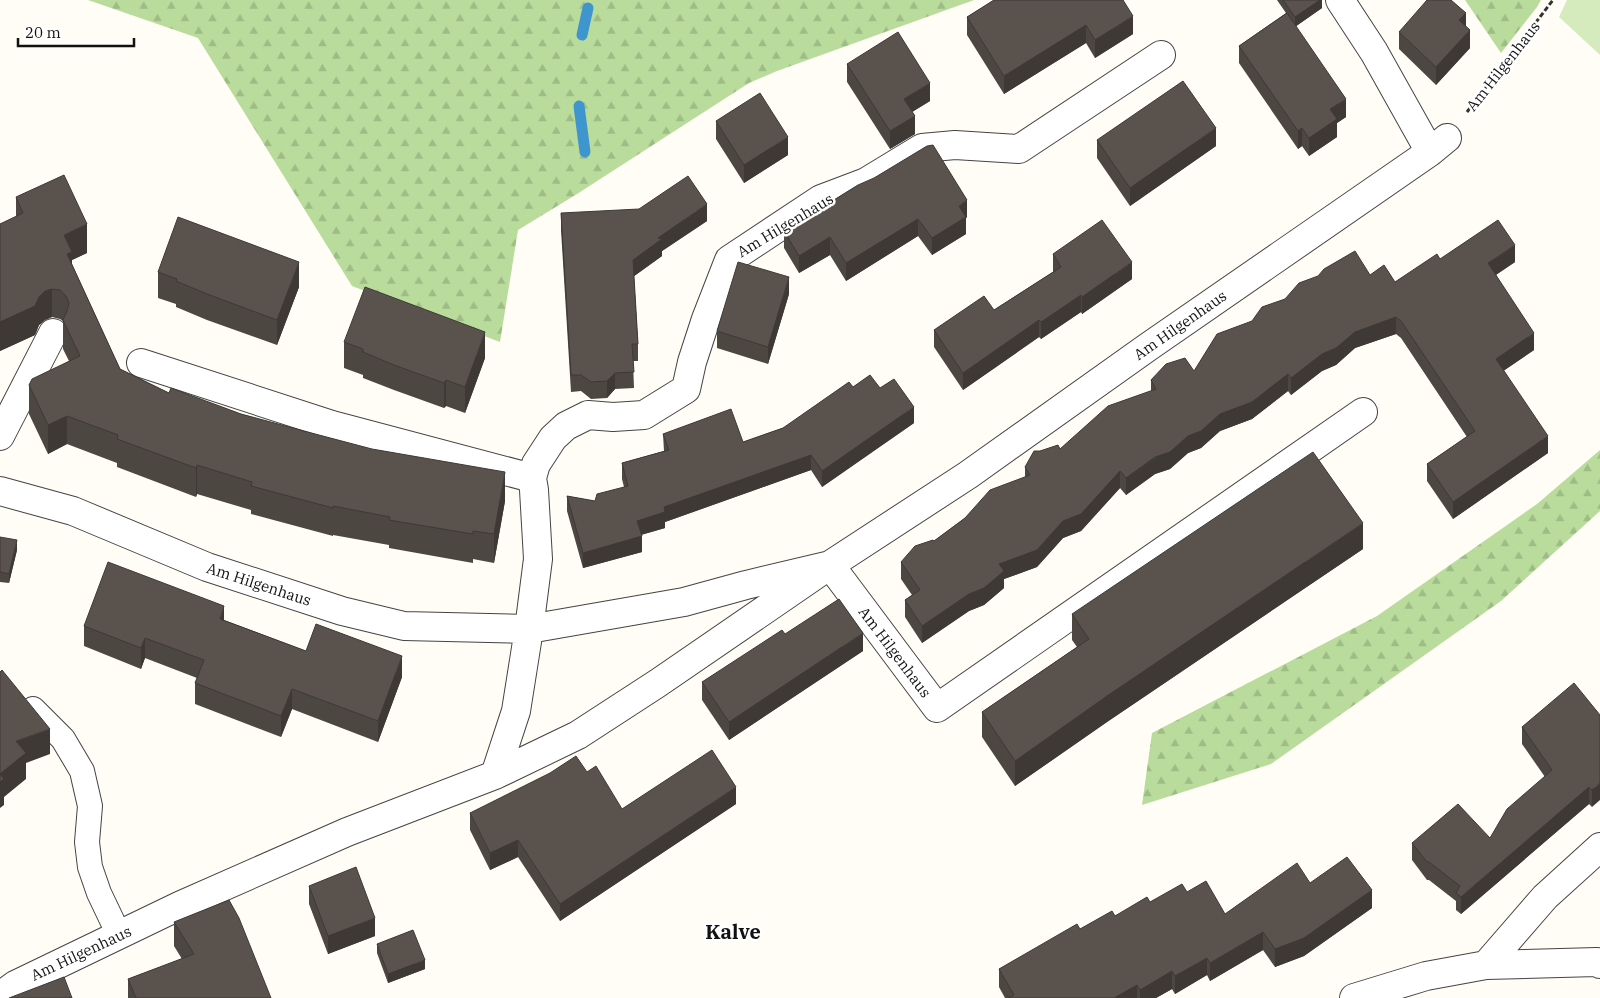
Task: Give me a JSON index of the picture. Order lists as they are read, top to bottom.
{
  "streets": {
    "street": ["Am Hilgenhaus"]
  },
  "districts": ["Kalve"],
  "scale_bar": "20 m"
}
